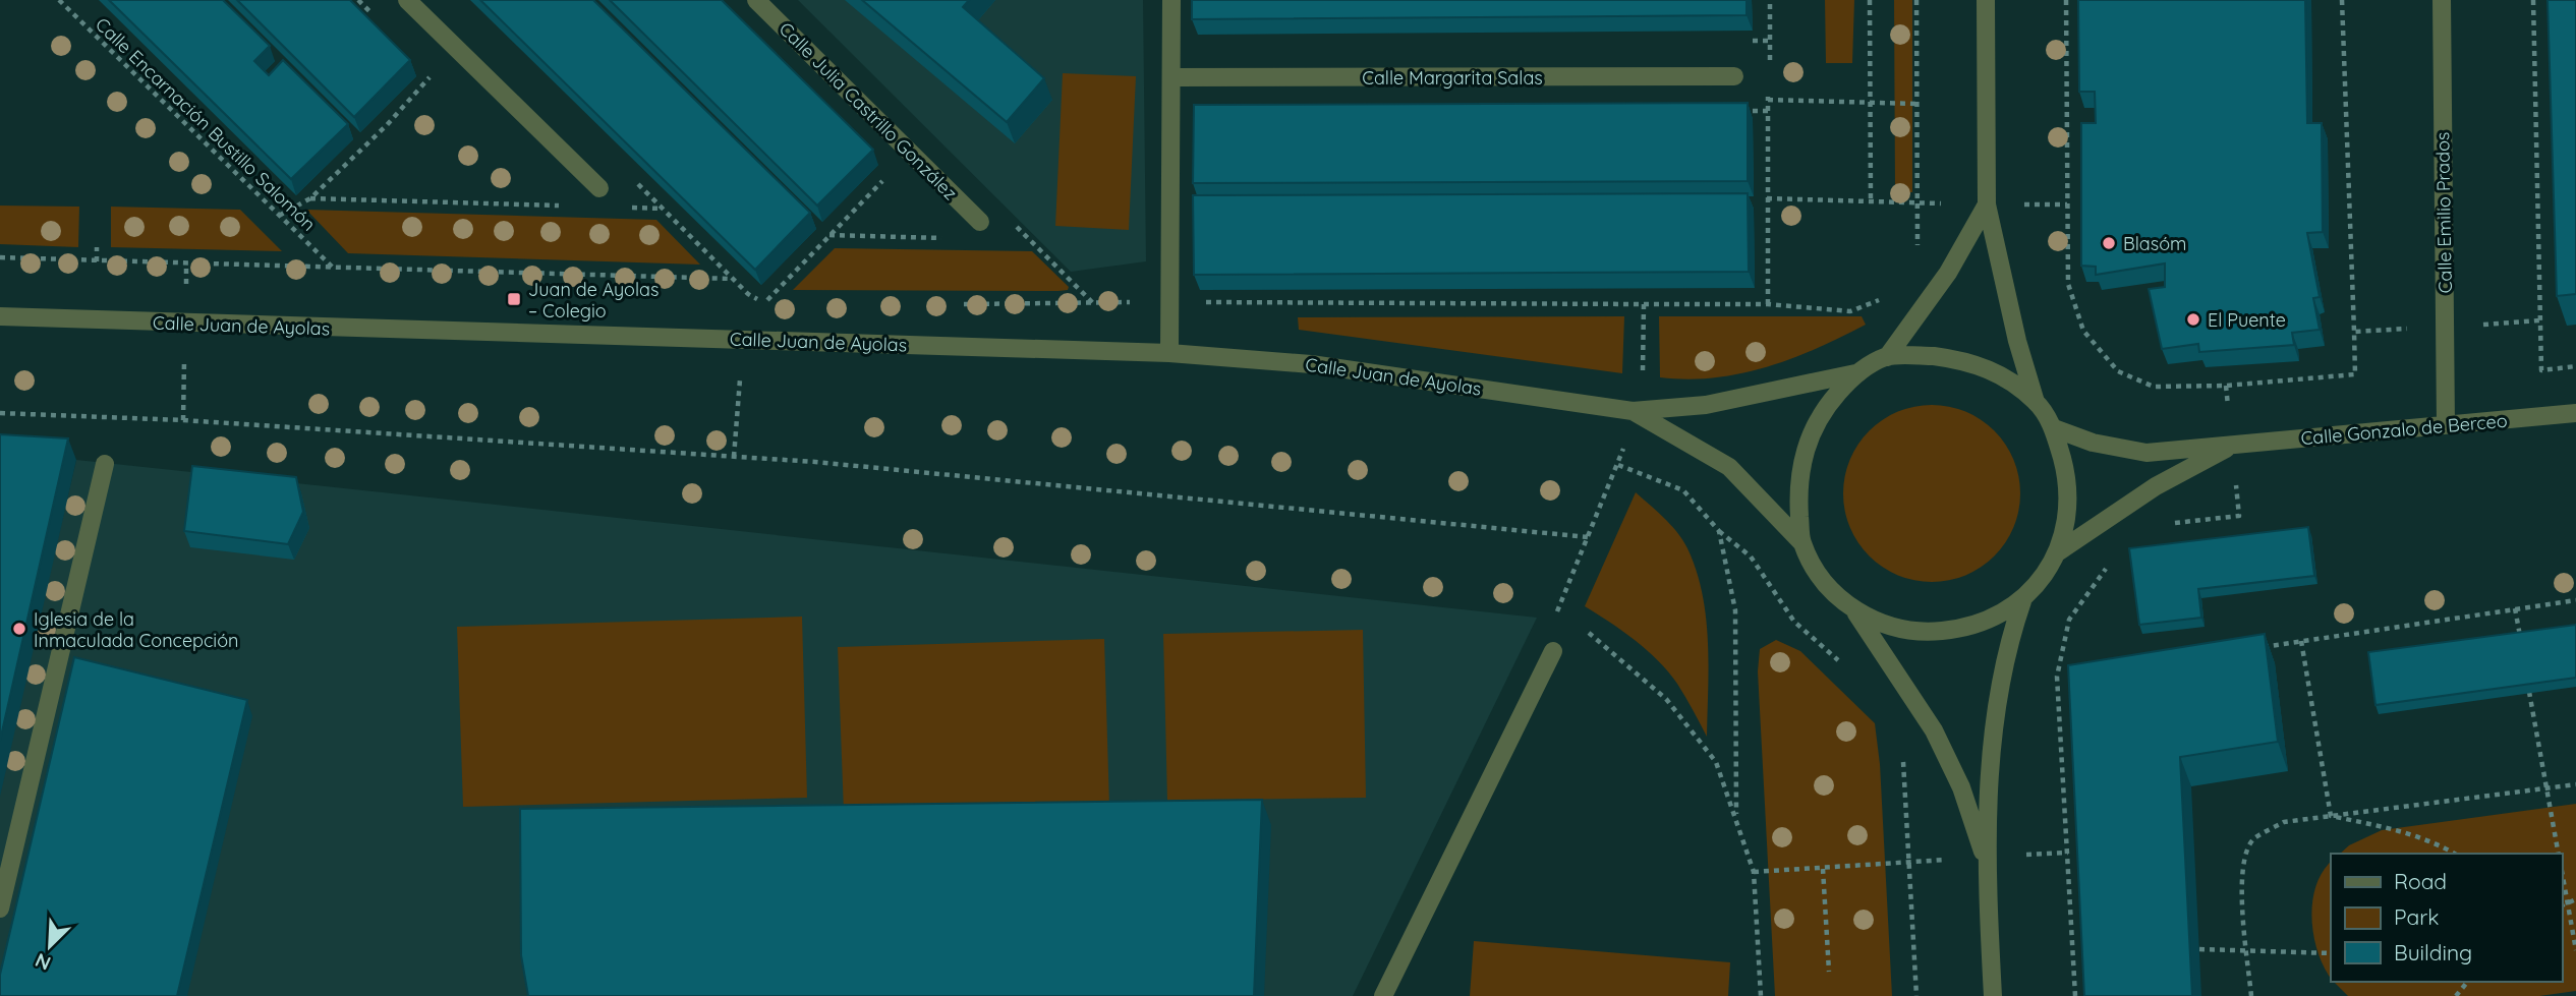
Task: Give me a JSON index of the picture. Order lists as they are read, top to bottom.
{
  "streets": {
    "street": [
      "Calle Margarita Salas",
      "Calle Julia Castrillo González",
      "Calle Emilio Prados",
      "Calle Juan de Ayolas",
      "Calle Gonzalo de Berceo"
    ],
    "path": ["Calle Encarnación Bustillo Salomón"]
  },
  "crossings": [
    ["Calle Emilio Prados", "Calle Gonzalo de Berceo"]
  ],
  "places": {
    "other": ["Blasóm", "El Puente", "Iglesia de la Inmaculada Concepción"],
    "transit": ["Juan de Ayolas – Colegio"]
  },
  "legend": ["Road", "Park", "Building"],
  "north": "bottom left"
}
